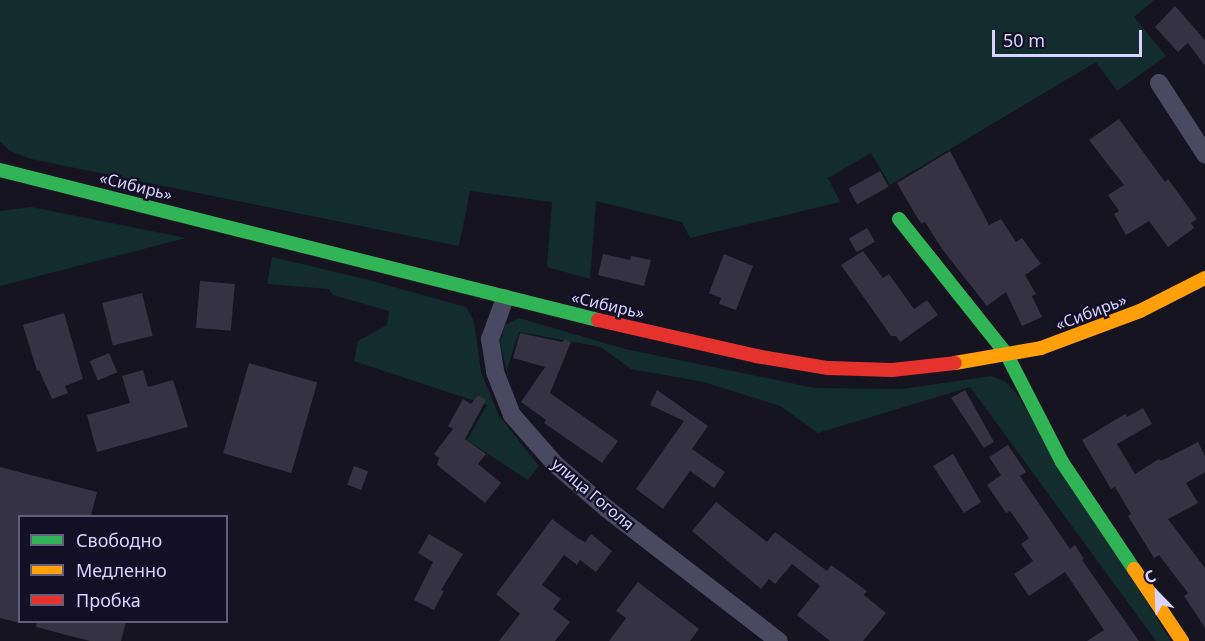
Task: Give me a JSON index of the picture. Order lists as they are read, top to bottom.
{
  "streets": {
    "main road": ["«Сибирь»"],
    "street": ["улица Гоголя"]
  },
  "crossings": [
    ["«Сибирь»", "улица Гоголя"]
  ],
  "legend": ["Свободно", "Медленно", "Пробка"],
  "scale_bar": "50 m",
  "north": "top left"
}
